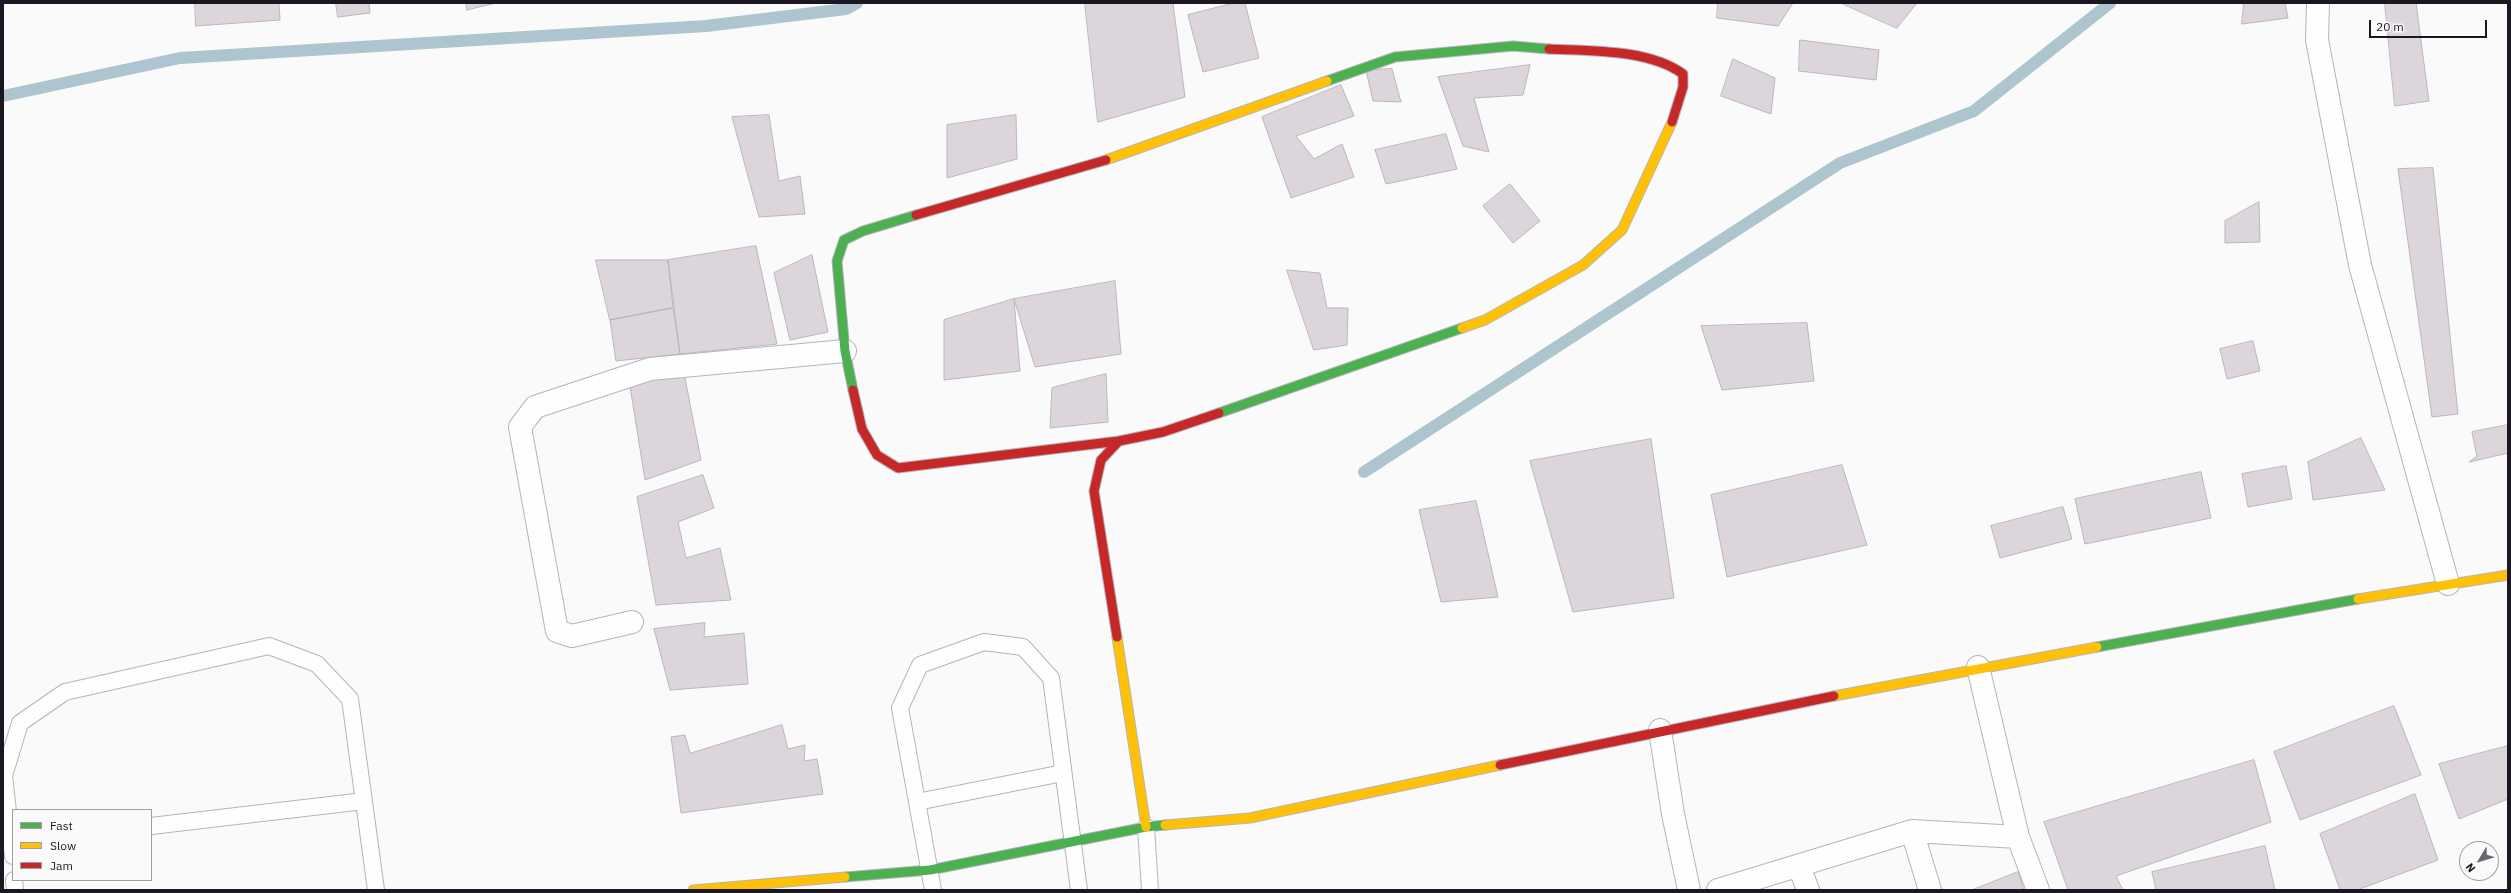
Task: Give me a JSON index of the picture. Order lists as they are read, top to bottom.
{
  "legend": ["Fast", "Slow", "Jam"],
  "scale_bar": "20 m",
  "north": "bottom left"
}
